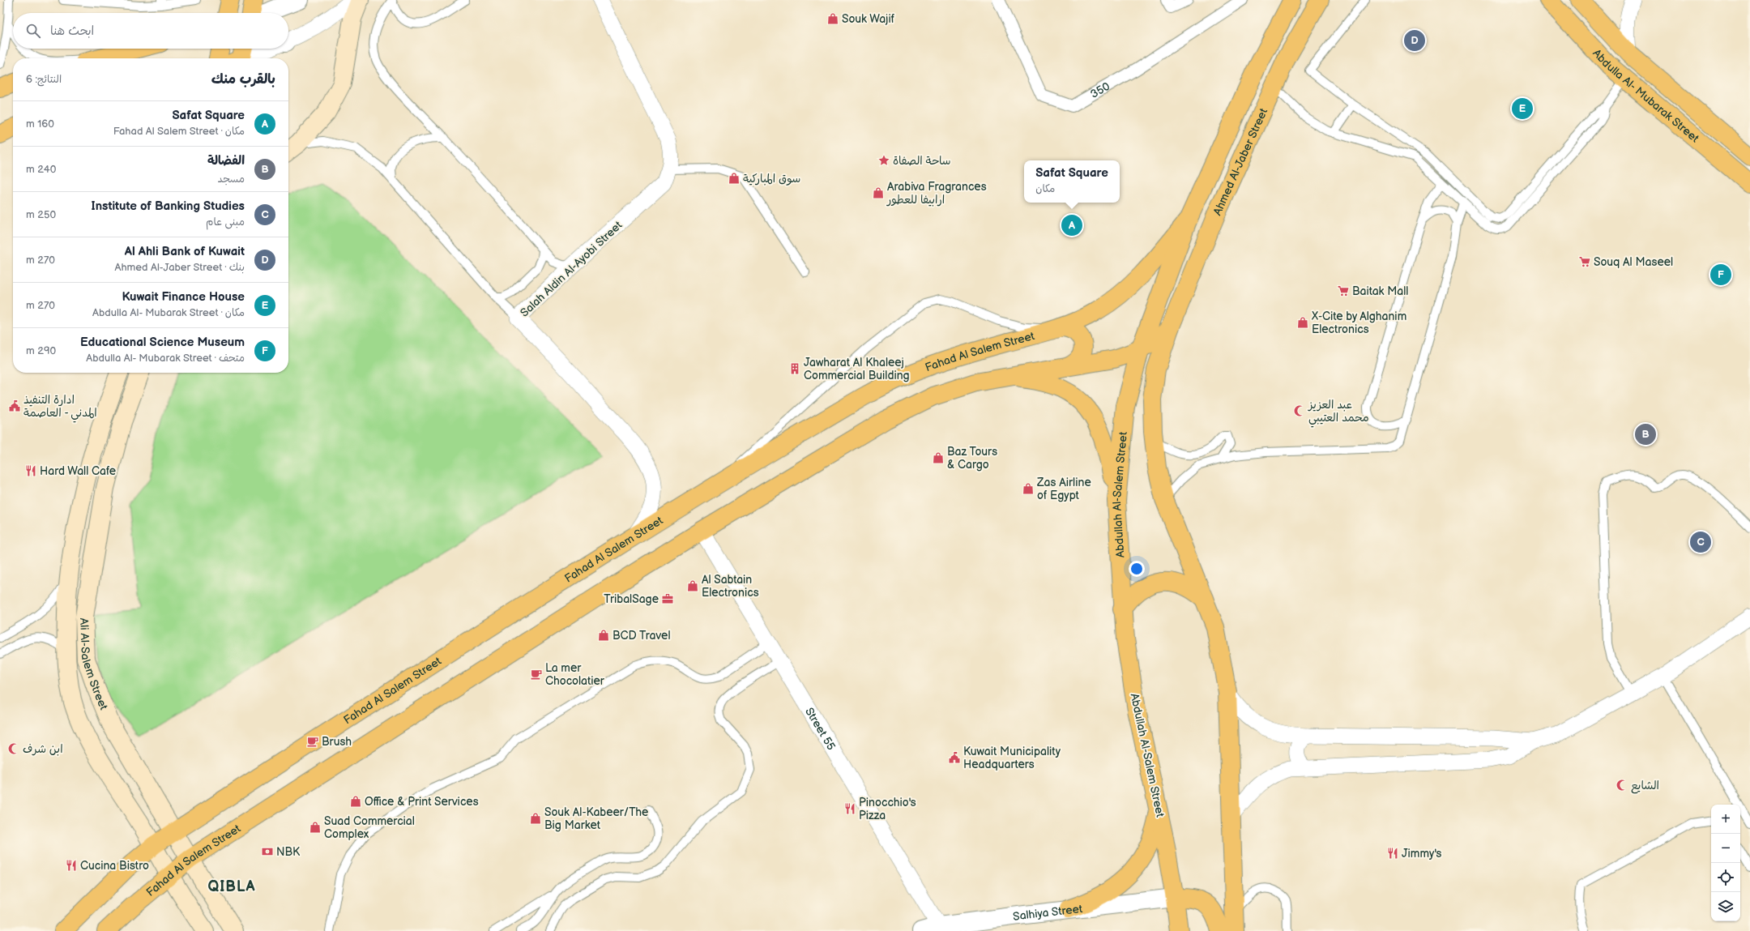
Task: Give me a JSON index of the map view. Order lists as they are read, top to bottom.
{
  "streets": {
    "main road": [
      "Abdulla Al- Mubarak Street",
      "Ahmed Al-Jaber Street",
      "Fahad Al Salem Street",
      "Abdullah Al-Salem Street",
      "Ali Al-Salem Street"
    ],
    "street": [
      "350",
      "Salah Aldin Al-Ayobi Street",
      "Street 55",
      "Salhiya Street"
    ]
  },
  "crossings": [
    ["Ahmed Al-Jaber Street", "Fahad Al Salem Street"],
    ["Ahmed Al-Jaber Street", "Abdullah Al-Salem Street"],
    ["Salah Aldin Al-Ayobi Street", "Fahad Al Salem Street"],
    ["Fahad Al Salem Street", "Abdullah Al-Salem Street"],
    ["Fahad Al Salem Street", "Ali Al-Salem Street"],
    ["Fahad Al Salem Street", "Street 55"],
    ["Abdullah Al-Salem Street", "Salhiya Street"],
    ["Street 55", "Salhiya Street"]
  ],
  "districts": ["QIBLA"],
  "places": {
    "shop": [
      "Souk Wajif",
      "سوق المباركية",
      "Arabiva Fragrances ارابيفا للعطور",
      "X-Cite by Alghanim Electronics",
      "Baz Tours & Cargo",
      "Zas Airline of Egypt",
      "Al Sabtain Electronics",
      "BCD Travel",
      "Office & Print Services",
      "Souk Al-Kabeer/The Big Market",
      "Suad Commercial Complex"
    ],
    "place": ["ساحة الصفاة"],
    "supermarket": ["Souq Al Maseel", "Baitak Mall"],
    "building": ["Jawharat Al Khaleej Commercial Building"],
    "public building": ["ادارة التنفيذ المدني - العاصمة", "Kuwait Municipality Headquarters"],
    "mosque": ["عبد العزيز محمد العتيبي", "ابن شرف", "الشايع"],
    "restaurant": [
      "Hard Wall Cafe",
      "Pinocchio's Pizza",
      "Jimmy's",
      "Cucina Bistro"
    ],
    "office": ["TribalSage"],
    "cafe": ["La mer Chocolatier", "Brush"],
    "bank": ["NBK"]
  },
  "page": {
    "search": "ابحث هنا",
    "pins": [
      "D",
      "E",
      "A",
      "F",
      "B",
      "C"
    ],
    "heading": ["بالقرب منك", "النتائج: 6"],
    "list": [
      {
        "mark": "A",
        "name": "Safat Square",
        "note": "مكان · Fahad Al Salem Street",
        "value": "160 m"
      },
      {
        "mark": "B",
        "name": "الفضالة",
        "note": "مسجد",
        "value": "240 m"
      },
      {
        "mark": "C",
        "name": "Institute of Banking Studies",
        "note": "مبنى عام",
        "value": "250 m"
      },
      {
        "mark": "D",
        "name": "Al Ahli Bank of Kuwait",
        "note": "بنك · Ahmed Al-Jaber Street",
        "value": "270 m"
      },
      {
        "mark": "E",
        "name": "Kuwait Finance House",
        "note": "مكان · Abdulla Al- Mubarak Street",
        "value": "270 m"
      },
      {
        "mark": "F",
        "name": "Educational Science Museum",
        "note": "متحف · Abdulla Al- Mubarak Street",
        "value": "290 m"
      }
    ],
    "popup": ["Safat Square", "مكان"],
    "map_buttons": ["+", "−"]
  }
}
